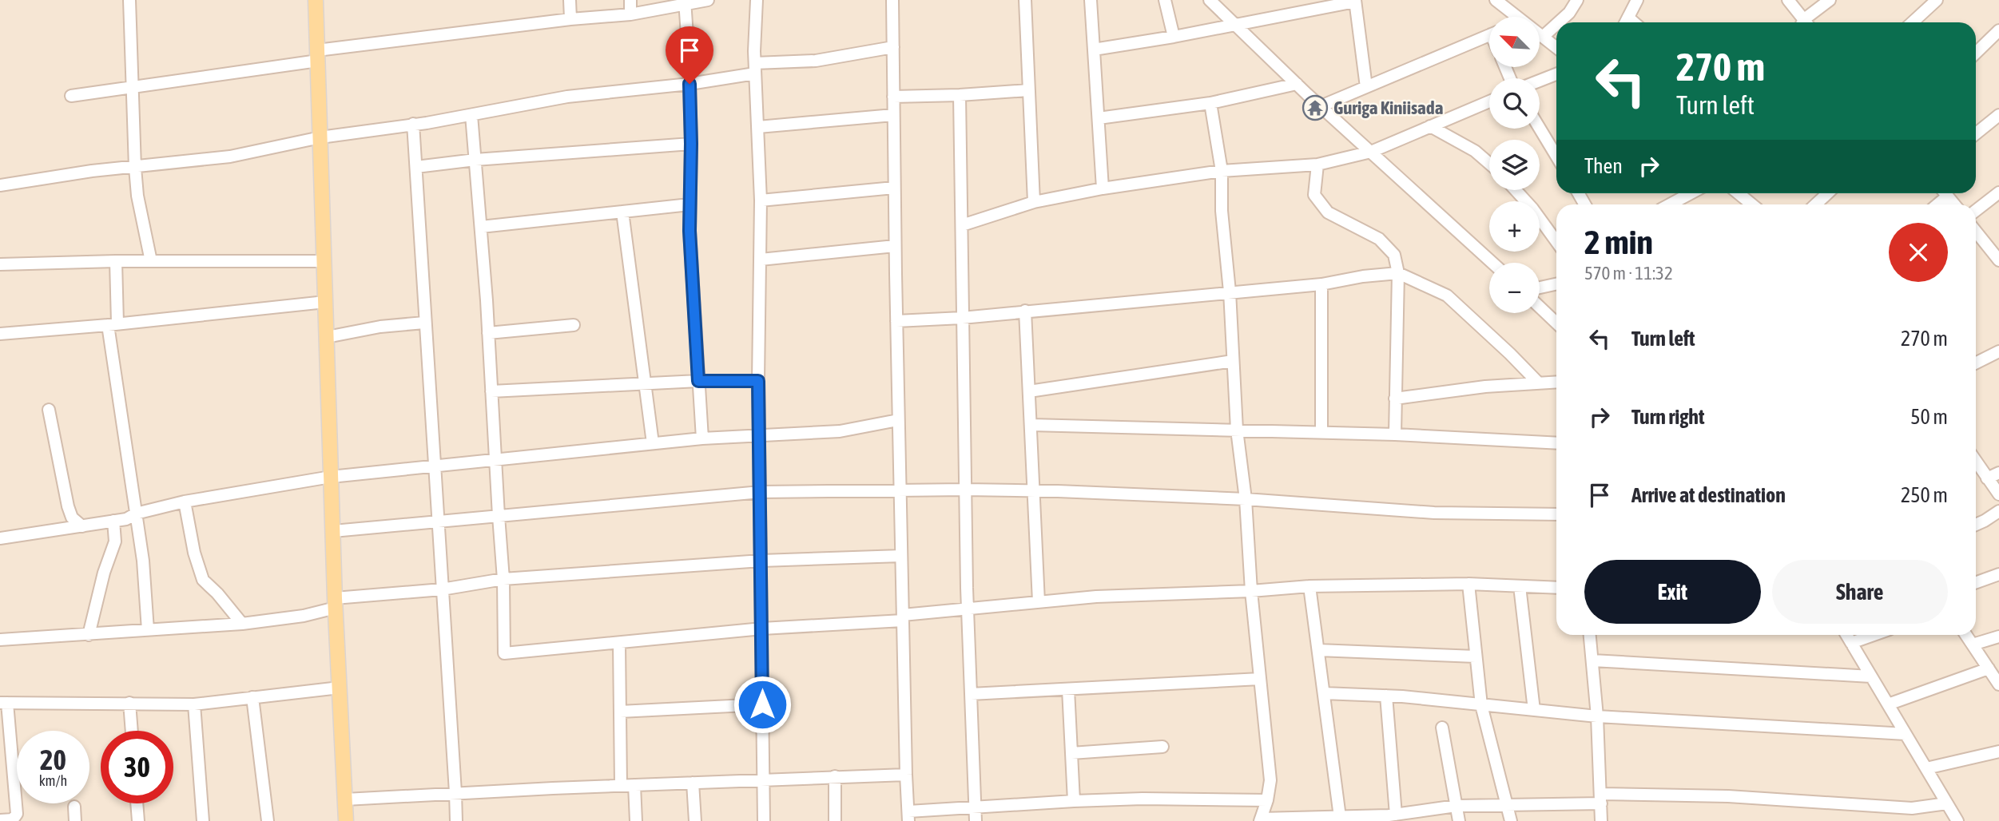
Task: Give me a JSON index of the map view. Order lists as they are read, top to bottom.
{
  "places": {
    "temple": ["Guriga Kiniisada"]
  },
  "north": "top left",
  "page": {
    "map_buttons": ["+", "−"],
    "turn": ["270 m", "Turn left"],
    "then": "Then",
    "heading": ["2 min", "570 m · 11:32"],
    "list": [
      {
        "name": "Turn left",
        "value": "270 m"
      },
      {
        "name": "Turn right",
        "value": "50 m"
      },
      {
        "name": "Arrive at destination",
        "value": "250 m"
      }
    ],
    "buttons": ["Exit", "Share"],
    "speed": "20 km/h",
    "limit": "30"
  }
}
